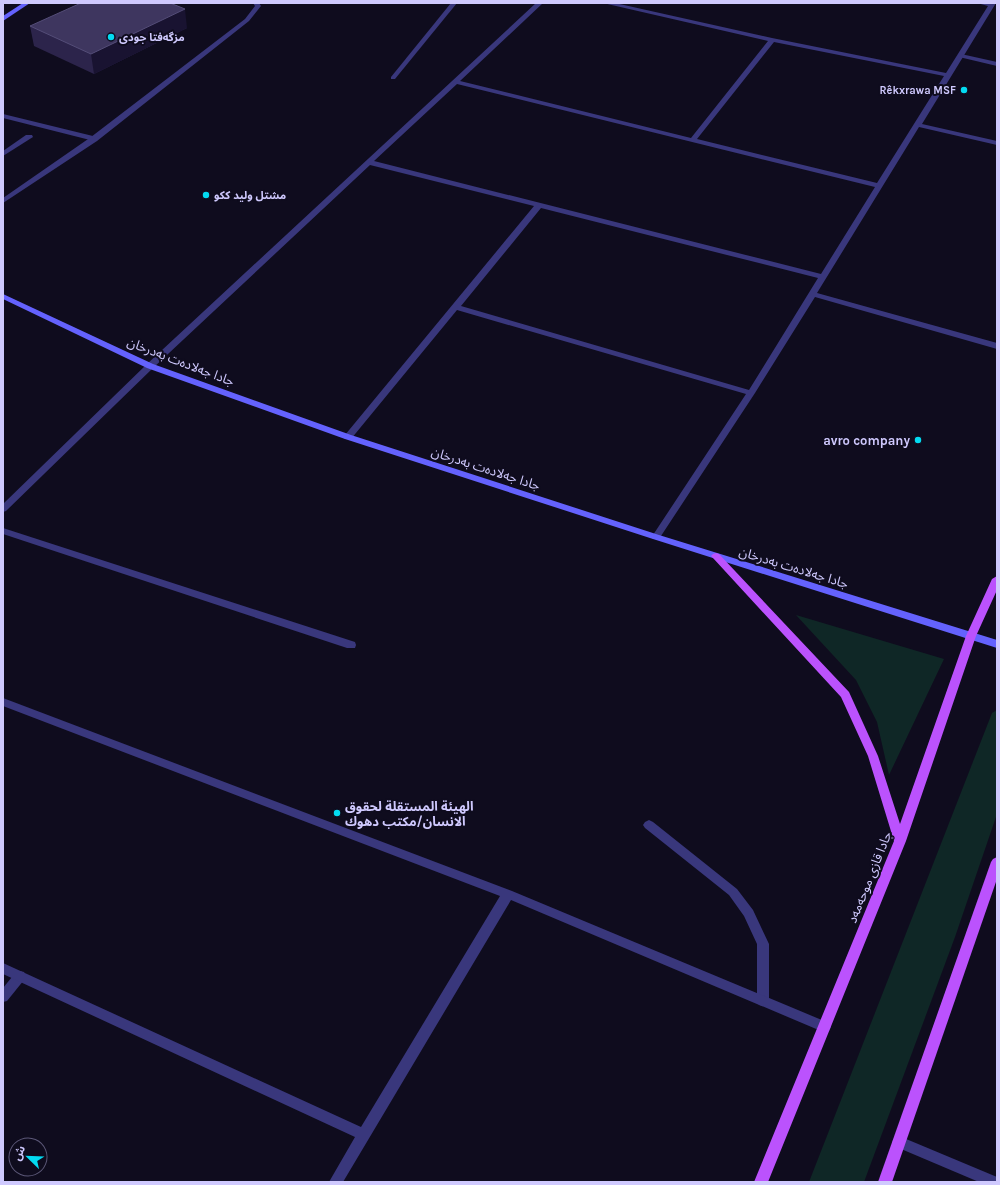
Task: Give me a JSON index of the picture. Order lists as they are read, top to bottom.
{
  "streets": {
    "main road": ["جادا قازی موحەمەد"],
    "street": ["جادا جەلادەت بەدرخان"]
  },
  "crossings": [
    ["جادا جەلادەت بەدرخان", "جادا قازی موحەمەد"]
  ],
  "places": [
    "مزگەفتا جودی",
    "Rêkxrawa MSF",
    "مشتل وليد ككو",
    "avro company",
    "الهيئة المستقلة لحقوق الانسان/مكتب دهوك"
  ],
  "north": "top left"
}
